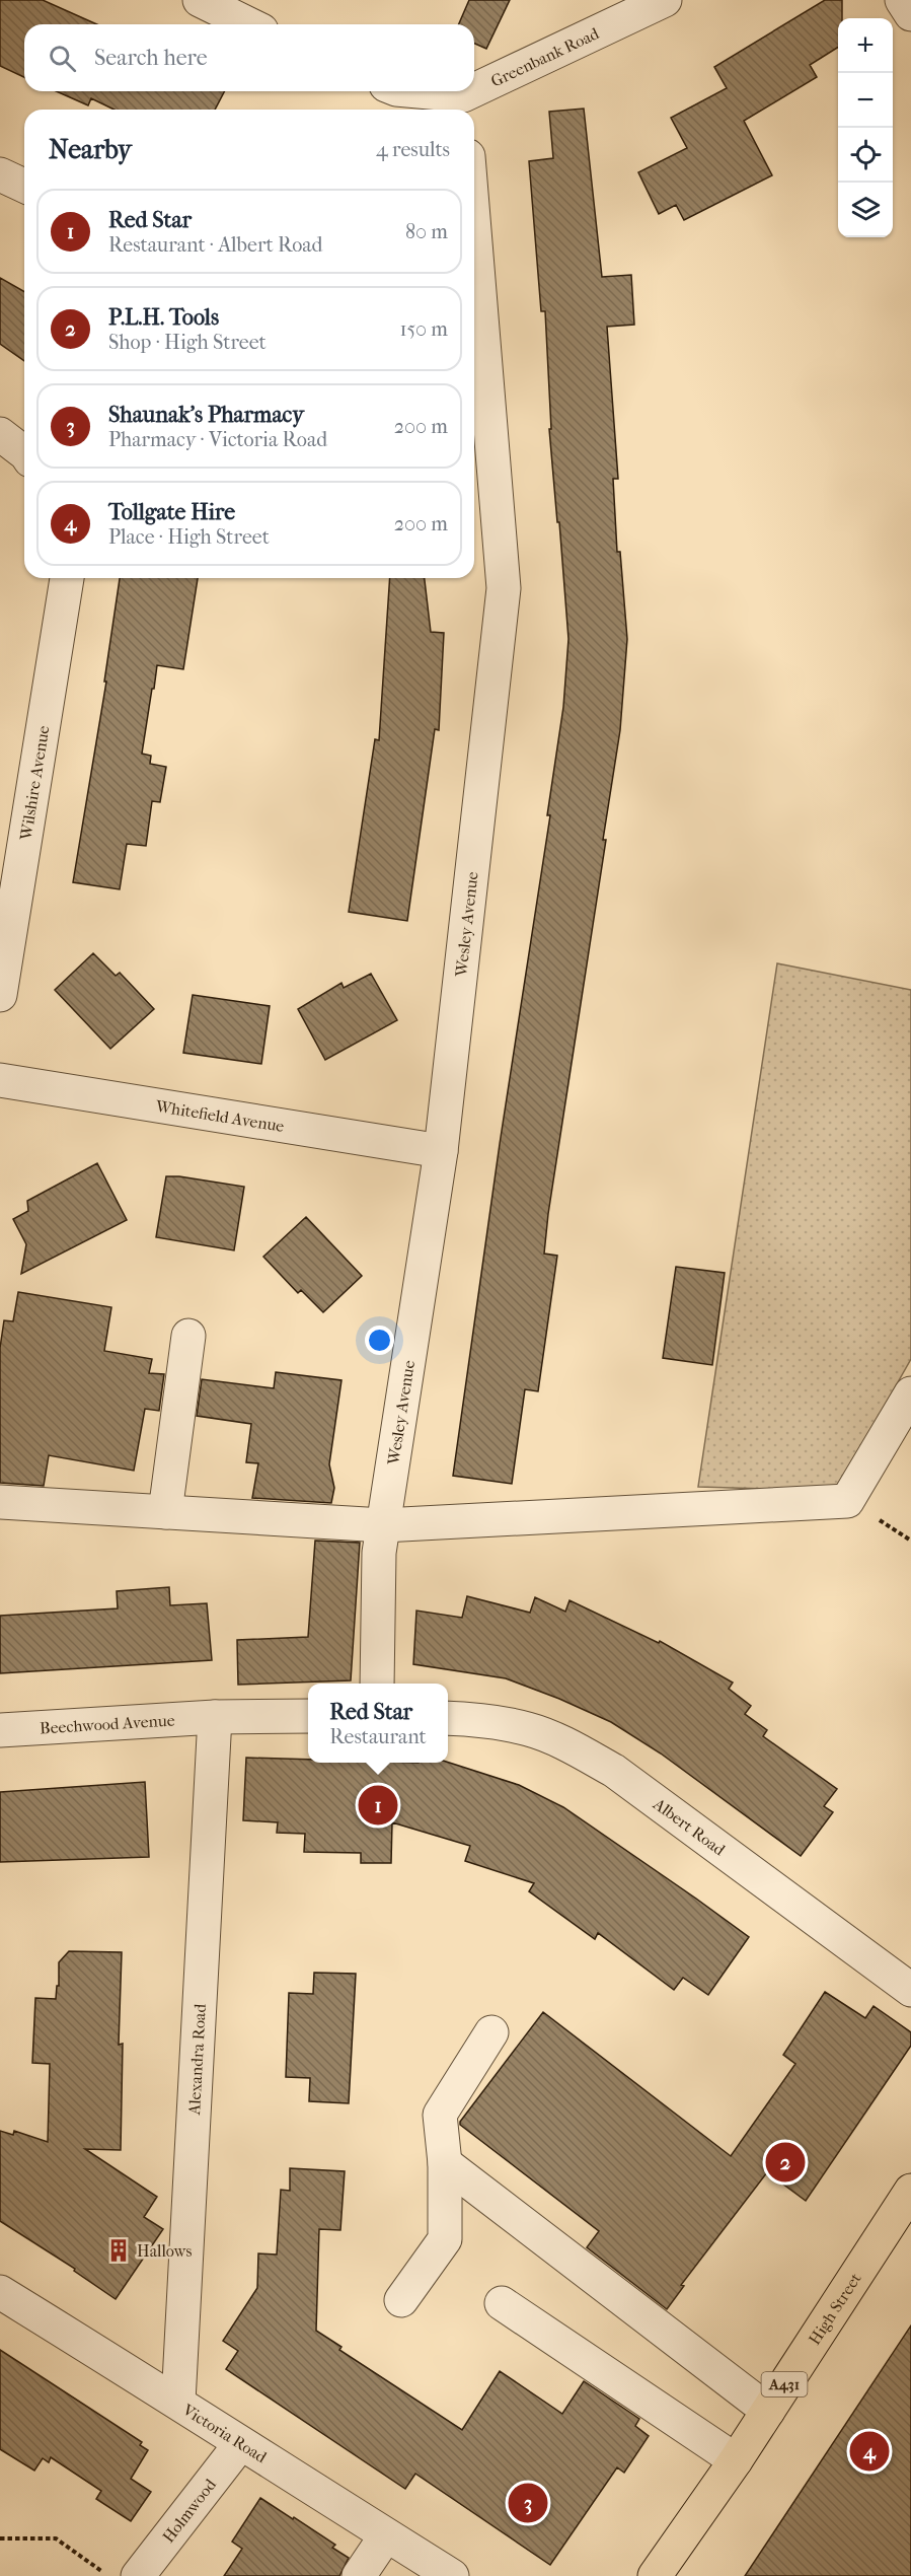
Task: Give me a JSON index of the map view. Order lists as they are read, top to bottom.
{
  "streets": {
    "main road": ["High Street", "A431"],
    "street": [
      "Greenbank Road",
      "Wilshire Avenue",
      "Wesley Avenue",
      "Whitefield Avenue",
      "Beechwood Avenue",
      "Albert Road",
      "Alexandra Road",
      "Victoria Road",
      "Holmwood"
    ]
  },
  "crossings": [
    ["Wesley Avenue", "Whitefield Avenue"],
    ["Beechwood Avenue", "Alexandra Road"],
    ["Alexandra Road", "Victoria Road"],
    ["Victoria Road", "Holmwood"]
  ],
  "places": {
    "building": ["Hallows"]
  },
  "page": {
    "map_buttons": ["+", "−"],
    "search": "Search here",
    "heading": ["Nearby", "4 results"],
    "list": [
      {
        "mark": "1",
        "name": "Red Star",
        "note": "Restaurant · Albert Road",
        "value": "80 m"
      },
      {
        "mark": "2",
        "name": "P.L.H. Tools",
        "note": "Shop · High Street",
        "value": "150 m"
      },
      {
        "mark": "3",
        "name": "Shaunak's Pharmacy",
        "note": "Pharmacy · Victoria Road",
        "value": "200 m"
      },
      {
        "mark": "4",
        "name": "Tollgate Hire",
        "note": "Place · High Street",
        "value": "200 m"
      }
    ],
    "popup": ["Red Star", "Restaurant"],
    "pins": [
      "1",
      "2",
      "4",
      "3"
    ]
  }
}
